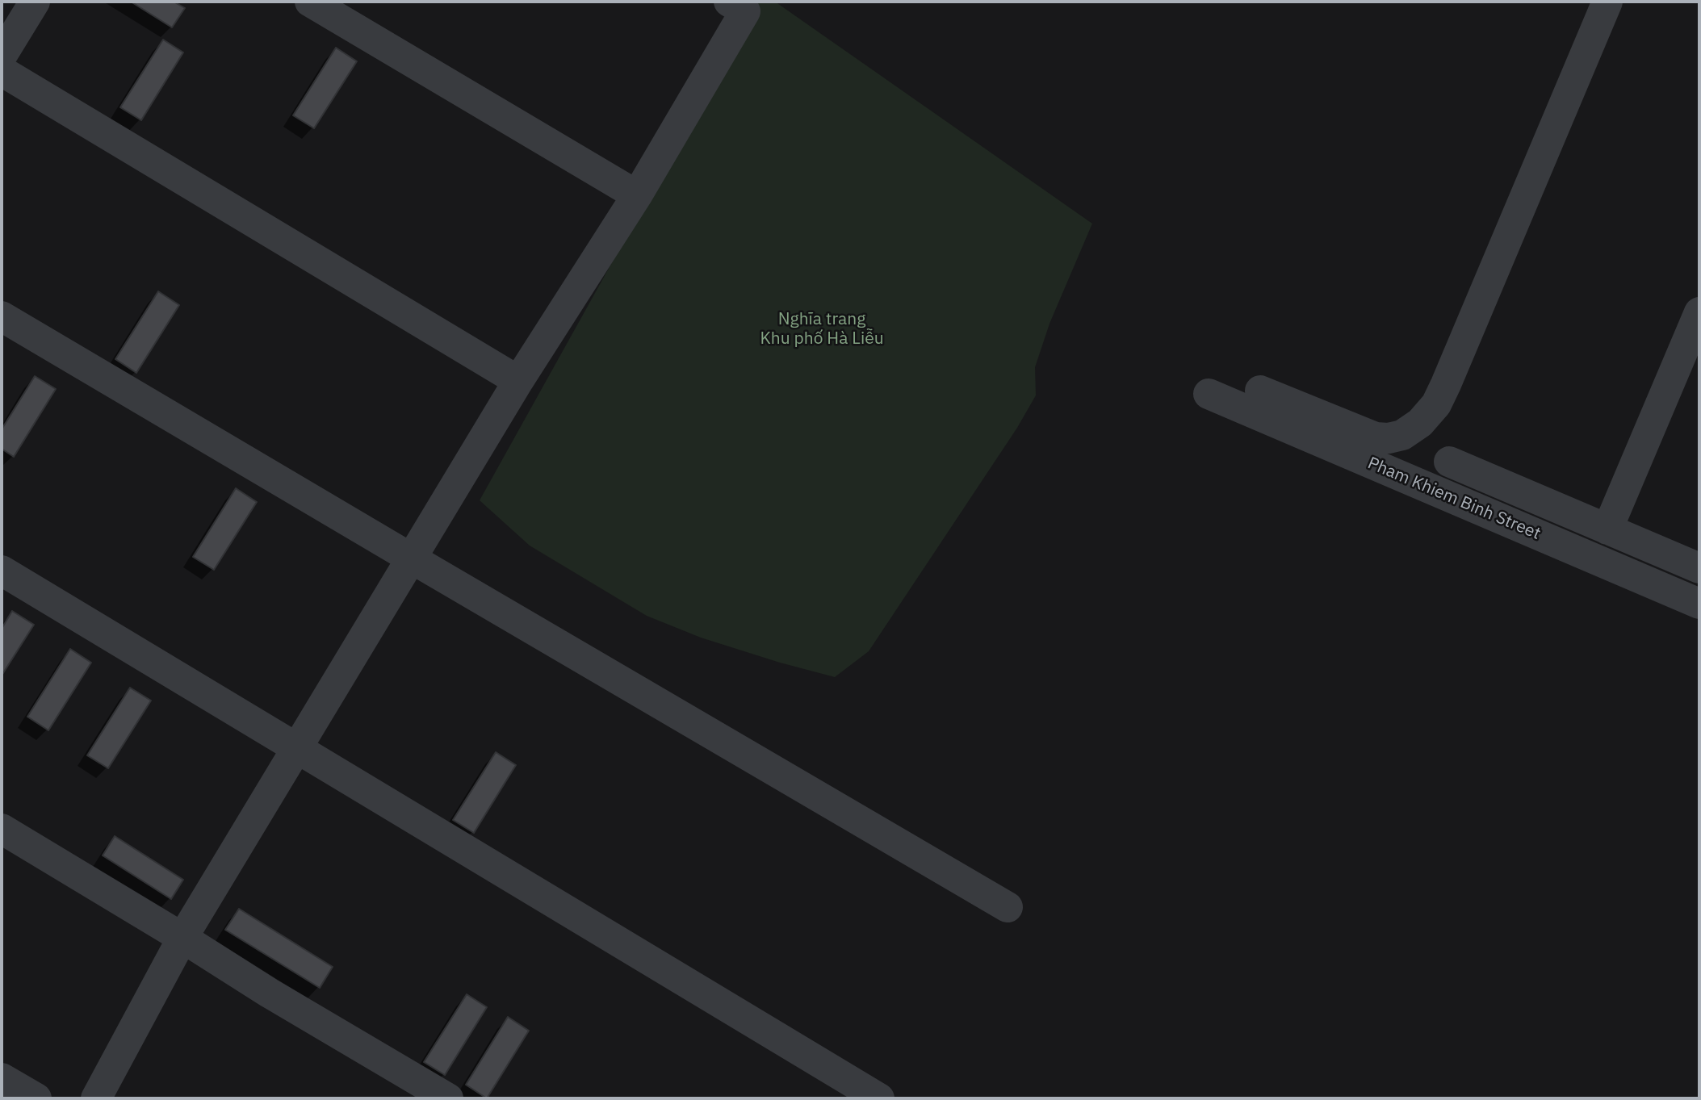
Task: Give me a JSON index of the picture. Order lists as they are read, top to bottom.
{
  "streets": {
    "street": ["Pham Khiem Binh Street"]
  },
  "parks": ["Nghĩa trang Khu phố Hà Liễu"]
}
